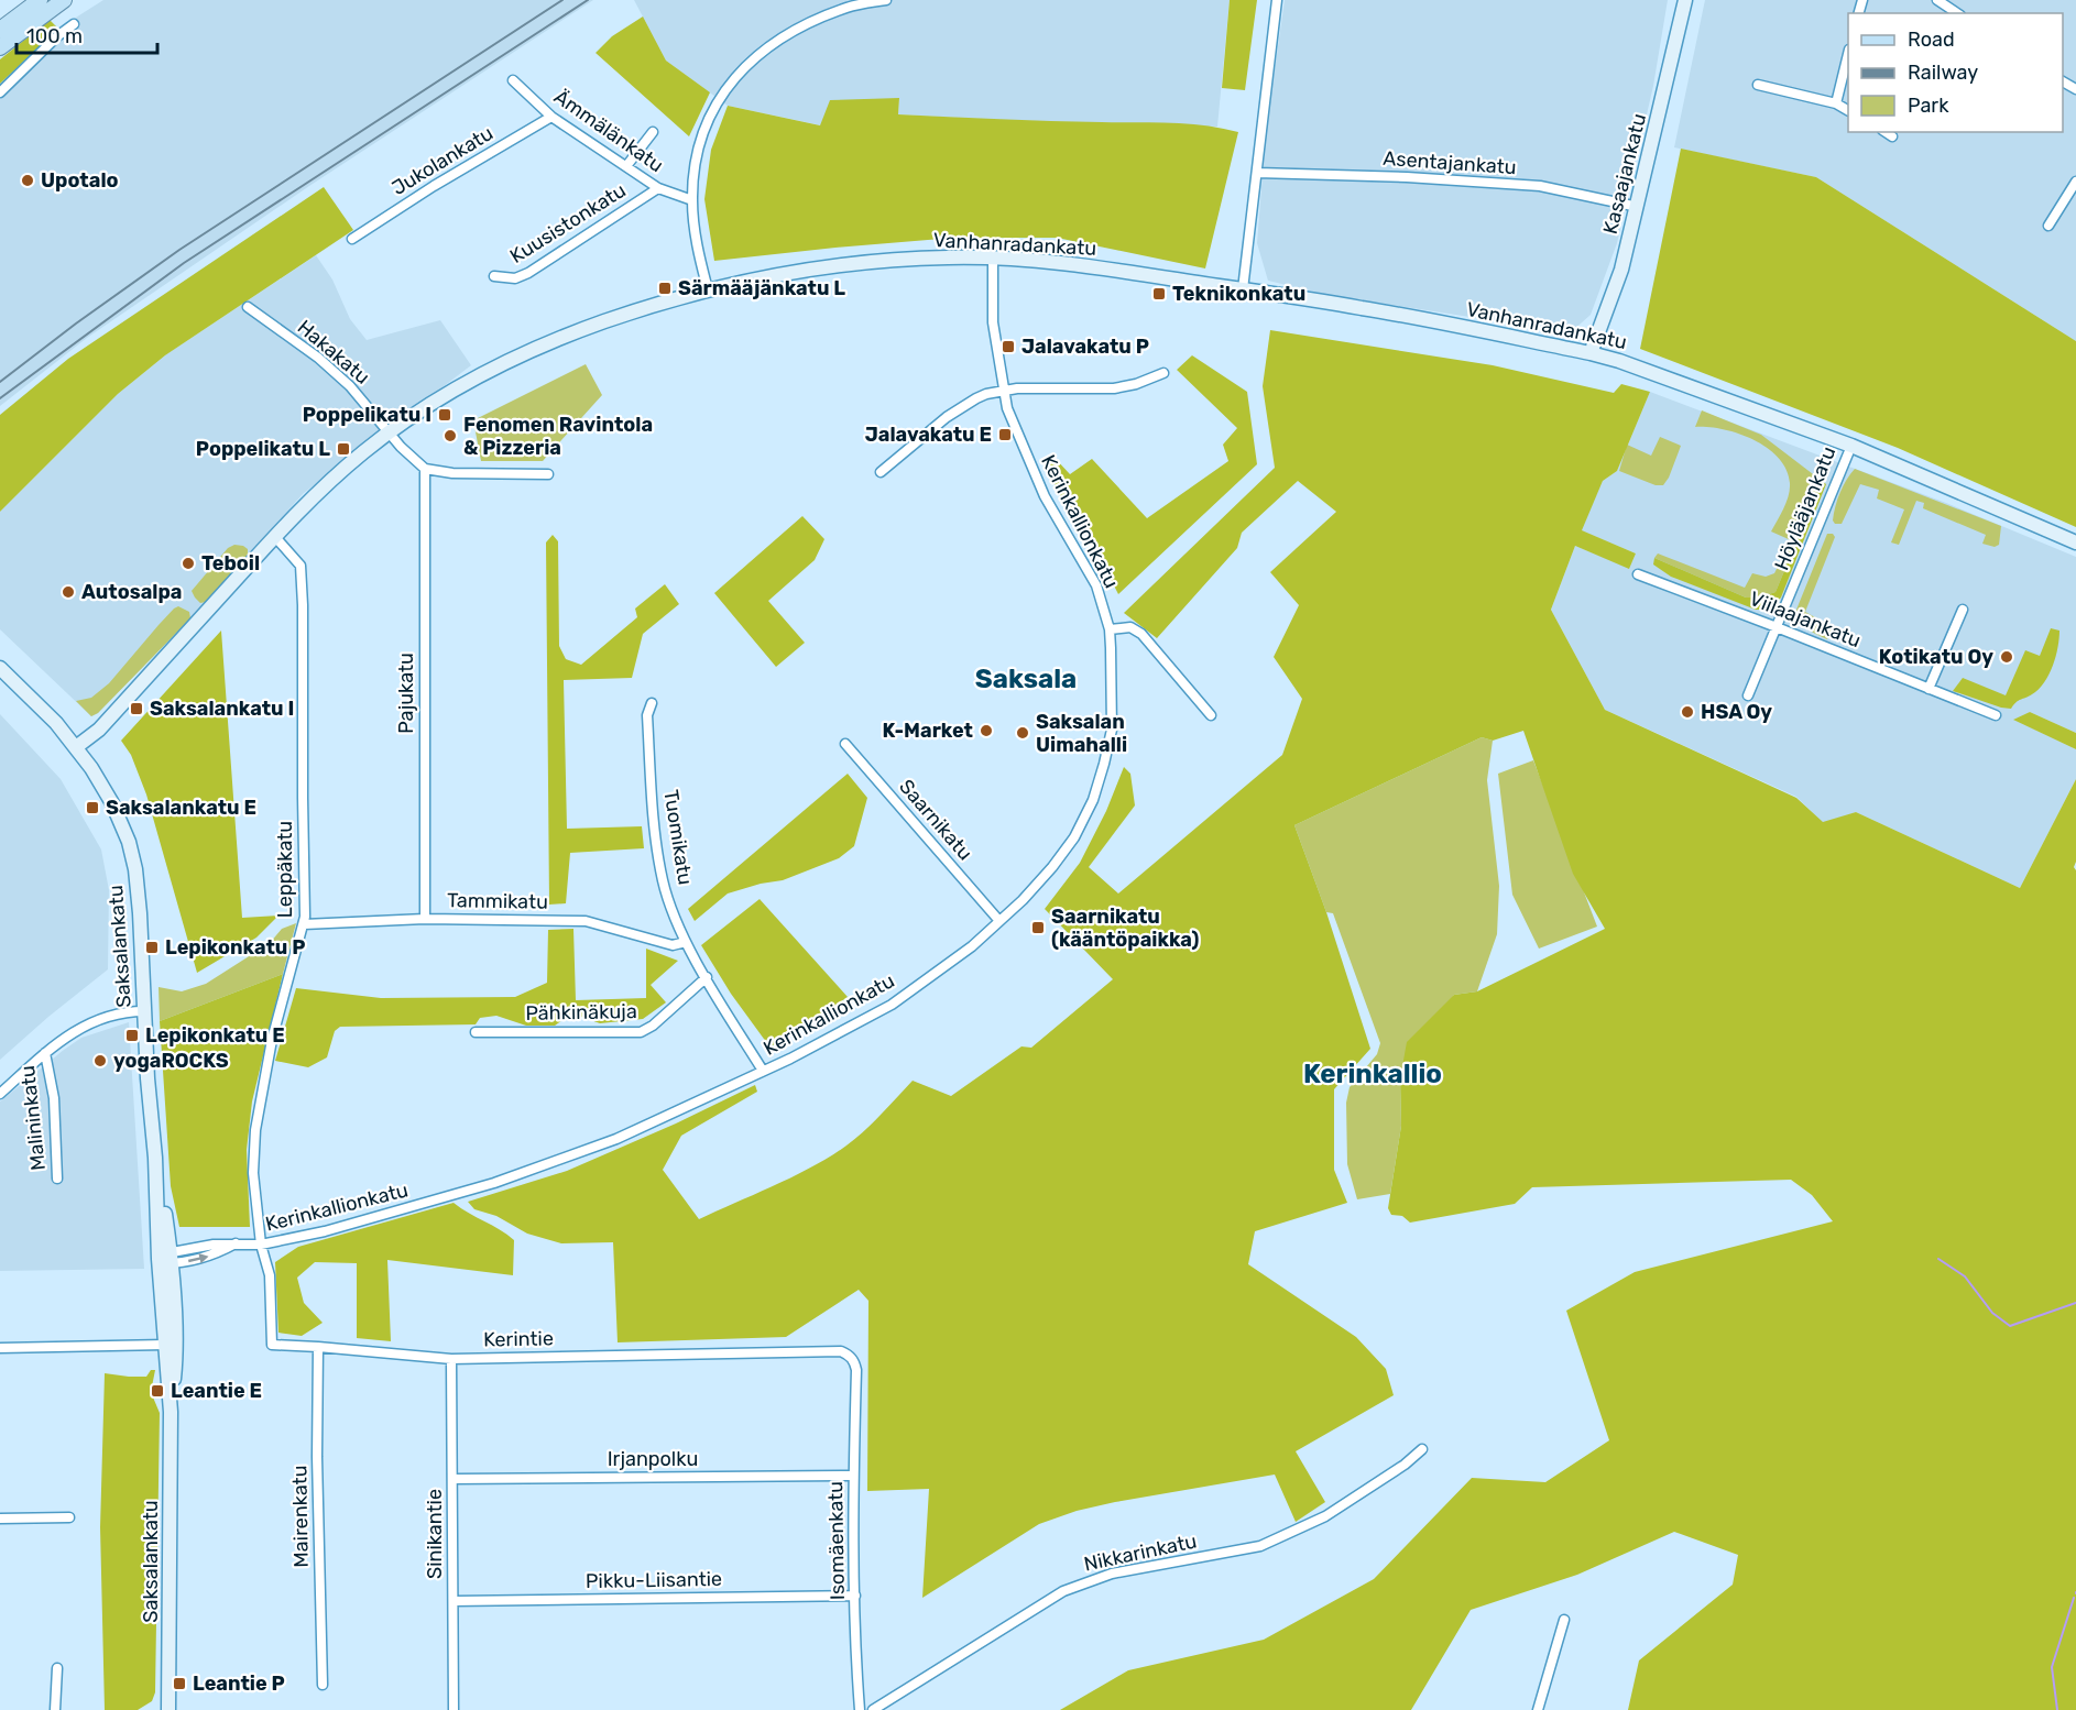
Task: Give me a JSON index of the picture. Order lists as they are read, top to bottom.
{
  "streets": {
    "street": [
      "Ämmälänkatu",
      "Jukolankatu",
      "Asentajankatu",
      "Kasaajankatu",
      "Kuusistonkatu",
      "Vanhanradankatu",
      "Hakakatu",
      "Höylääjankatu",
      "Kerinkallionkatu",
      "Viilaajankatu",
      "Pajukatu",
      "Saarnikatu",
      "Tuomikatu",
      "Leppäkatu",
      "Tammikatu",
      "Saksalankatu",
      "Pähkinäkuja",
      "Malininkatu",
      "Kerintie",
      "Irjanpolku",
      "Mairenkatu",
      "Sinikantie",
      "Isomäenkatu",
      "Nikkarinkatu",
      "Pikku-Liisantie"
    ]
  },
  "crossings": [
    ["Ämmälänkatu", "Jukolankatu"],
    ["Ämmälänkatu", "Kuusistonkatu"],
    ["Asentajankatu", "Kasaajankatu"],
    ["Kasaajankatu", "Vanhanradankatu"],
    ["Vanhanradankatu", "Hakakatu"],
    ["Vanhanradankatu", "Höylääjankatu"],
    ["Vanhanradankatu", "Kerinkallionkatu"],
    ["Vanhanradankatu", "Leppäkatu"],
    ["Vanhanradankatu", "Saksalankatu"],
    ["Hakakatu", "Pajukatu"],
    ["Höylääjankatu", "Viilaajankatu"],
    ["Kerinkallionkatu", "Saarnikatu"],
    ["Kerinkallionkatu", "Tuomikatu"],
    ["Kerinkallionkatu", "Leppäkatu"],
    ["Kerinkallionkatu", "Saksalankatu"],
    ["Kerinkallionkatu", "Kerintie"],
    ["Pajukatu", "Tammikatu"],
    ["Tuomikatu", "Tammikatu"],
    ["Tuomikatu", "Pähkinäkuja"],
    ["Leppäkatu", "Tammikatu"],
    ["Leppäkatu", "Kerintie"],
    ["Kerintie", "Mairenkatu"],
    ["Kerintie", "Sinikantie"],
    ["Kerintie", "Isomäenkatu"],
    ["Irjanpolku", "Sinikantie"],
    ["Irjanpolku", "Isomäenkatu"],
    ["Sinikantie", "Pikku-Liisantie"],
    ["Isomäenkatu", "Pikku-Liisantie"]
  ],
  "districts": ["Saksala", "Kerinkallio"],
  "places": {
    "other": [
      "Upotalo",
      "Fenomen Ravintola & Pizzeria",
      "Teboil",
      "Autosalpa",
      "Kotikatu Oy",
      "HSA Oy",
      "K-Market",
      "Saksalan Uimahalli",
      "yogaROCKS"
    ],
    "transit": [
      "Särmääjänkatu L",
      "Teknikonkatu",
      "Jalavakatu P",
      "Poppelikatu I",
      "Jalavakatu E",
      "Poppelikatu L",
      "Saksalankatu I",
      "Saksalankatu E",
      "Saarnikatu (kääntöpaikka)",
      "Lepikonkatu P",
      "Lepikonkatu E",
      "Leantie E",
      "Leantie P"
    ]
  },
  "legend": ["Road", "Railway", "Park"],
  "scale_bar": "100 m"
}
